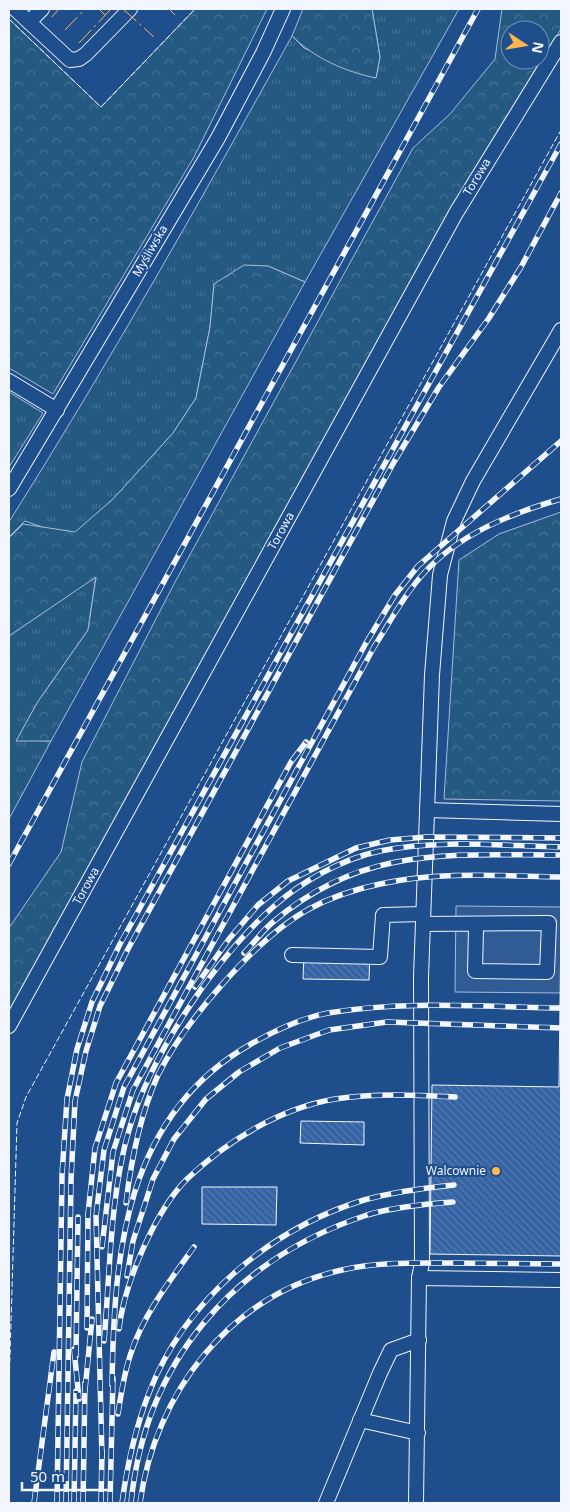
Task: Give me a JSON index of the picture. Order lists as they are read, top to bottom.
{
  "streets": {
    "street": ["Torowa", "Myśliwska"]
  },
  "places": ["Walcownie"],
  "scale_bar": "50 m",
  "north": "right"
}
